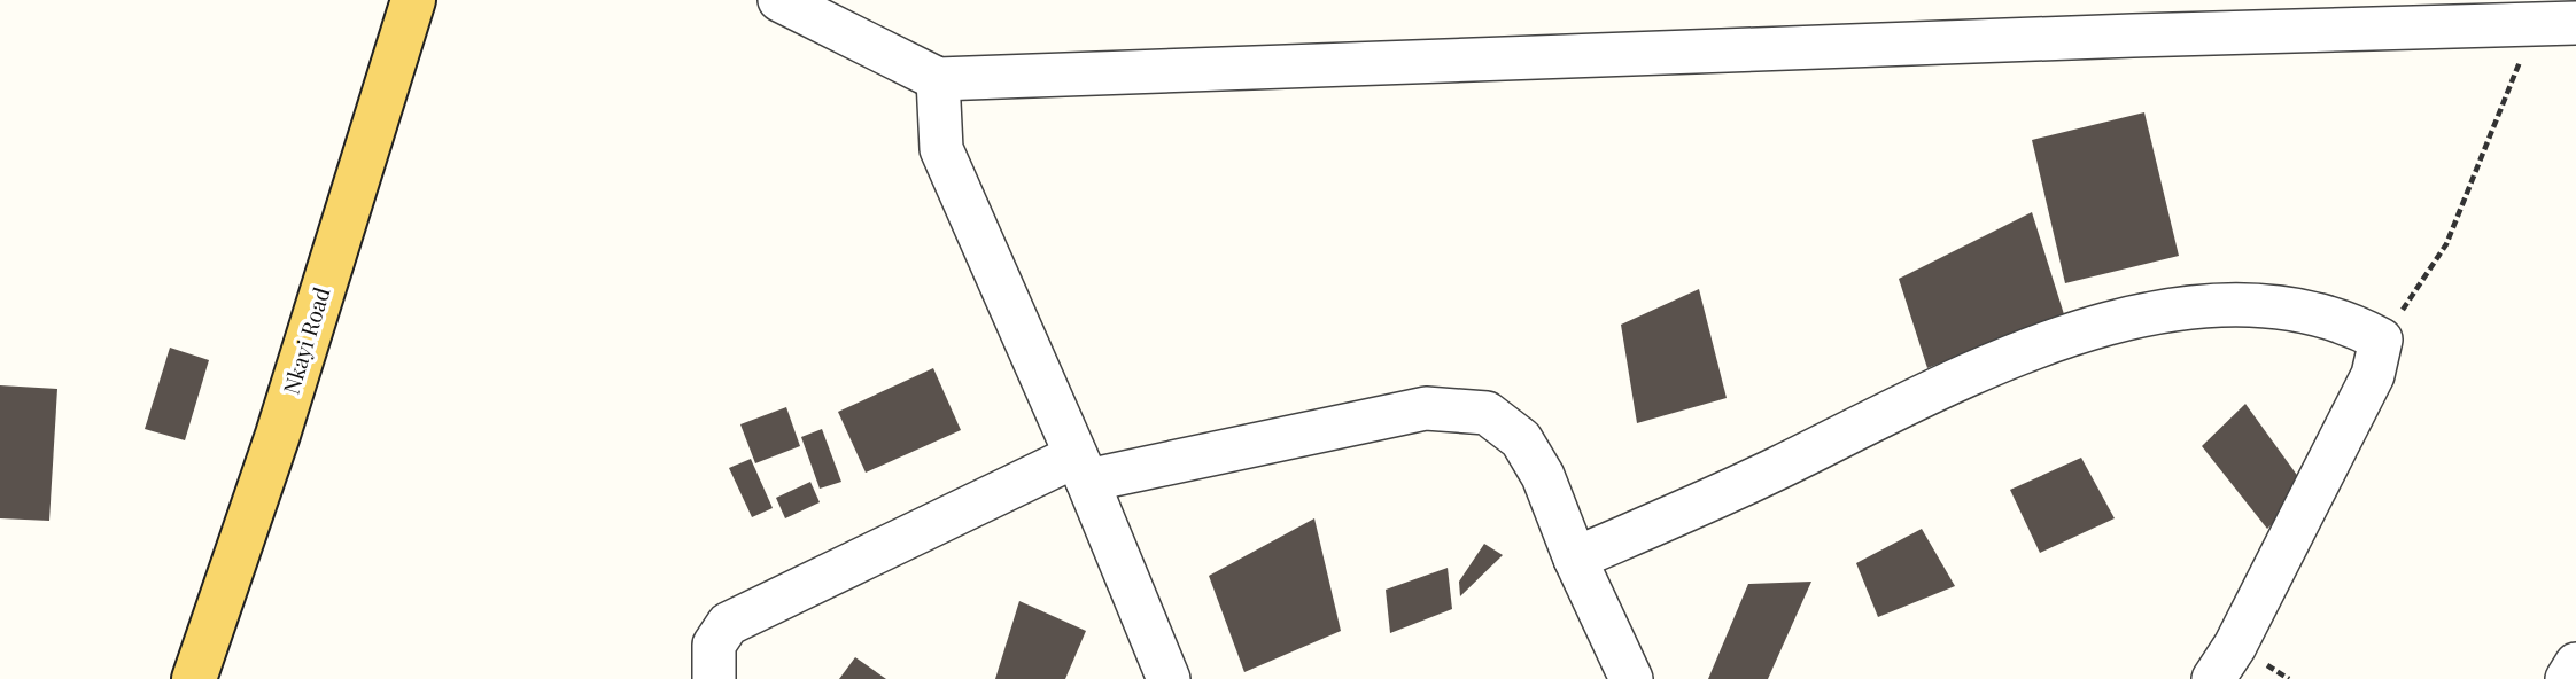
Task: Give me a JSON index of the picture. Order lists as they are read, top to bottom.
{
  "streets": {
    "main road": ["Nkayi Road"]
  }
}
